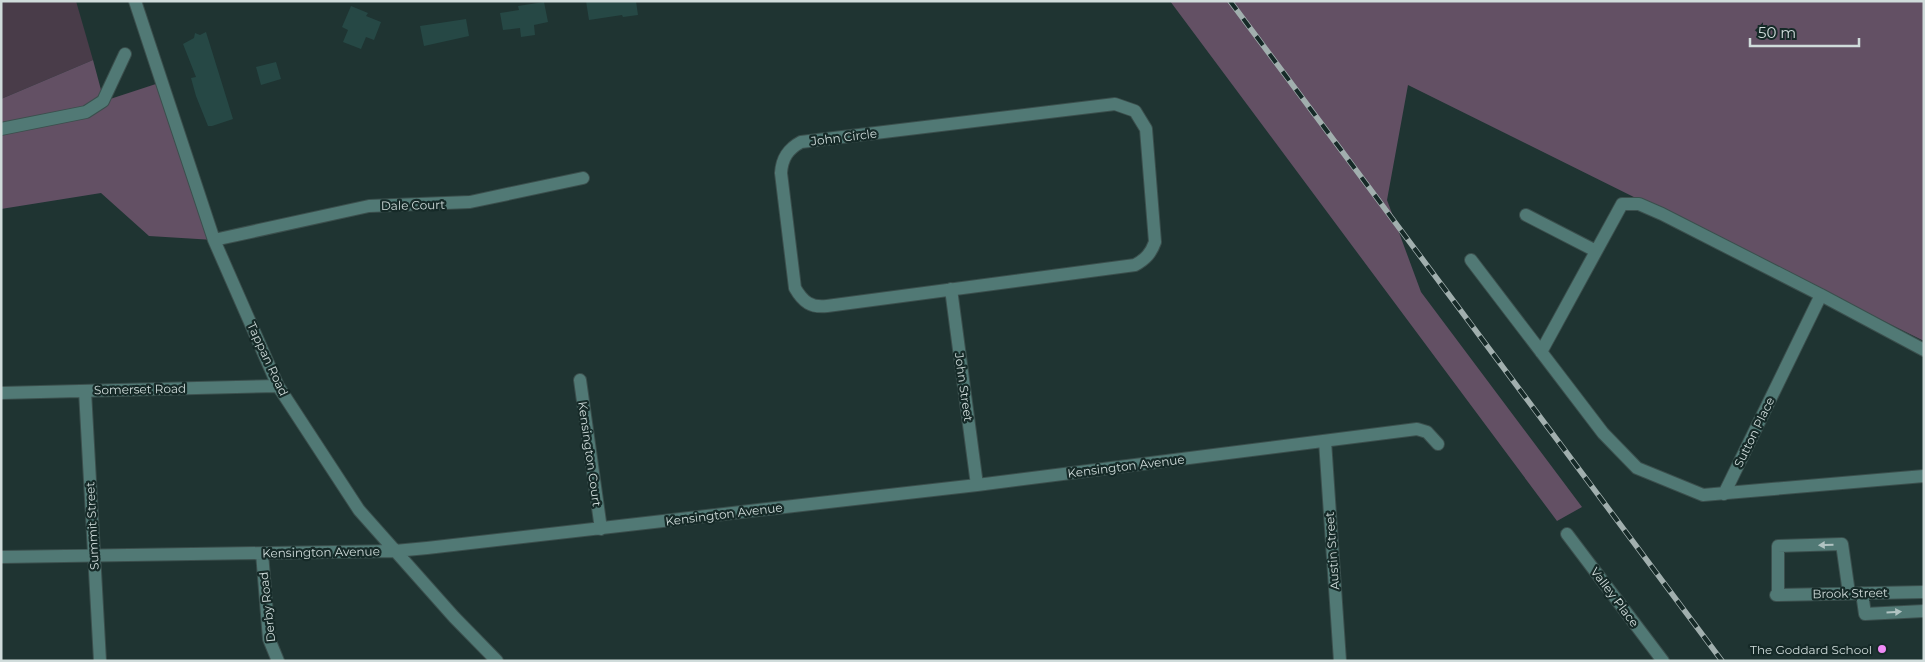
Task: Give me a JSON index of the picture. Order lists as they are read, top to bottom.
{
  "streets": {
    "street": [
      "John Circle",
      "Dale Court",
      "Tappan Road",
      "John Street",
      "Somerset Road",
      "Sutton Place",
      "Kensington Court",
      "Kensington Avenue",
      "Summit Street",
      "Austin Street",
      "Brook Street",
      "Valley Place",
      "Derby Road"
    ]
  },
  "crossings": [
    ["John Circle", "John Street"],
    ["Dale Court", "Tappan Road"],
    ["Tappan Road", "Somerset Road"],
    ["Tappan Road", "Kensington Avenue"],
    ["John Street", "Kensington Avenue"],
    ["Somerset Road", "Summit Street"],
    ["Kensington Court", "Kensington Avenue"],
    ["Kensington Avenue", "Summit Street"],
    ["Kensington Avenue", "Austin Street"],
    ["Kensington Avenue", "Derby Road"]
  ],
  "places": ["The Goddard School"],
  "scale_bar": "50 m"
}
